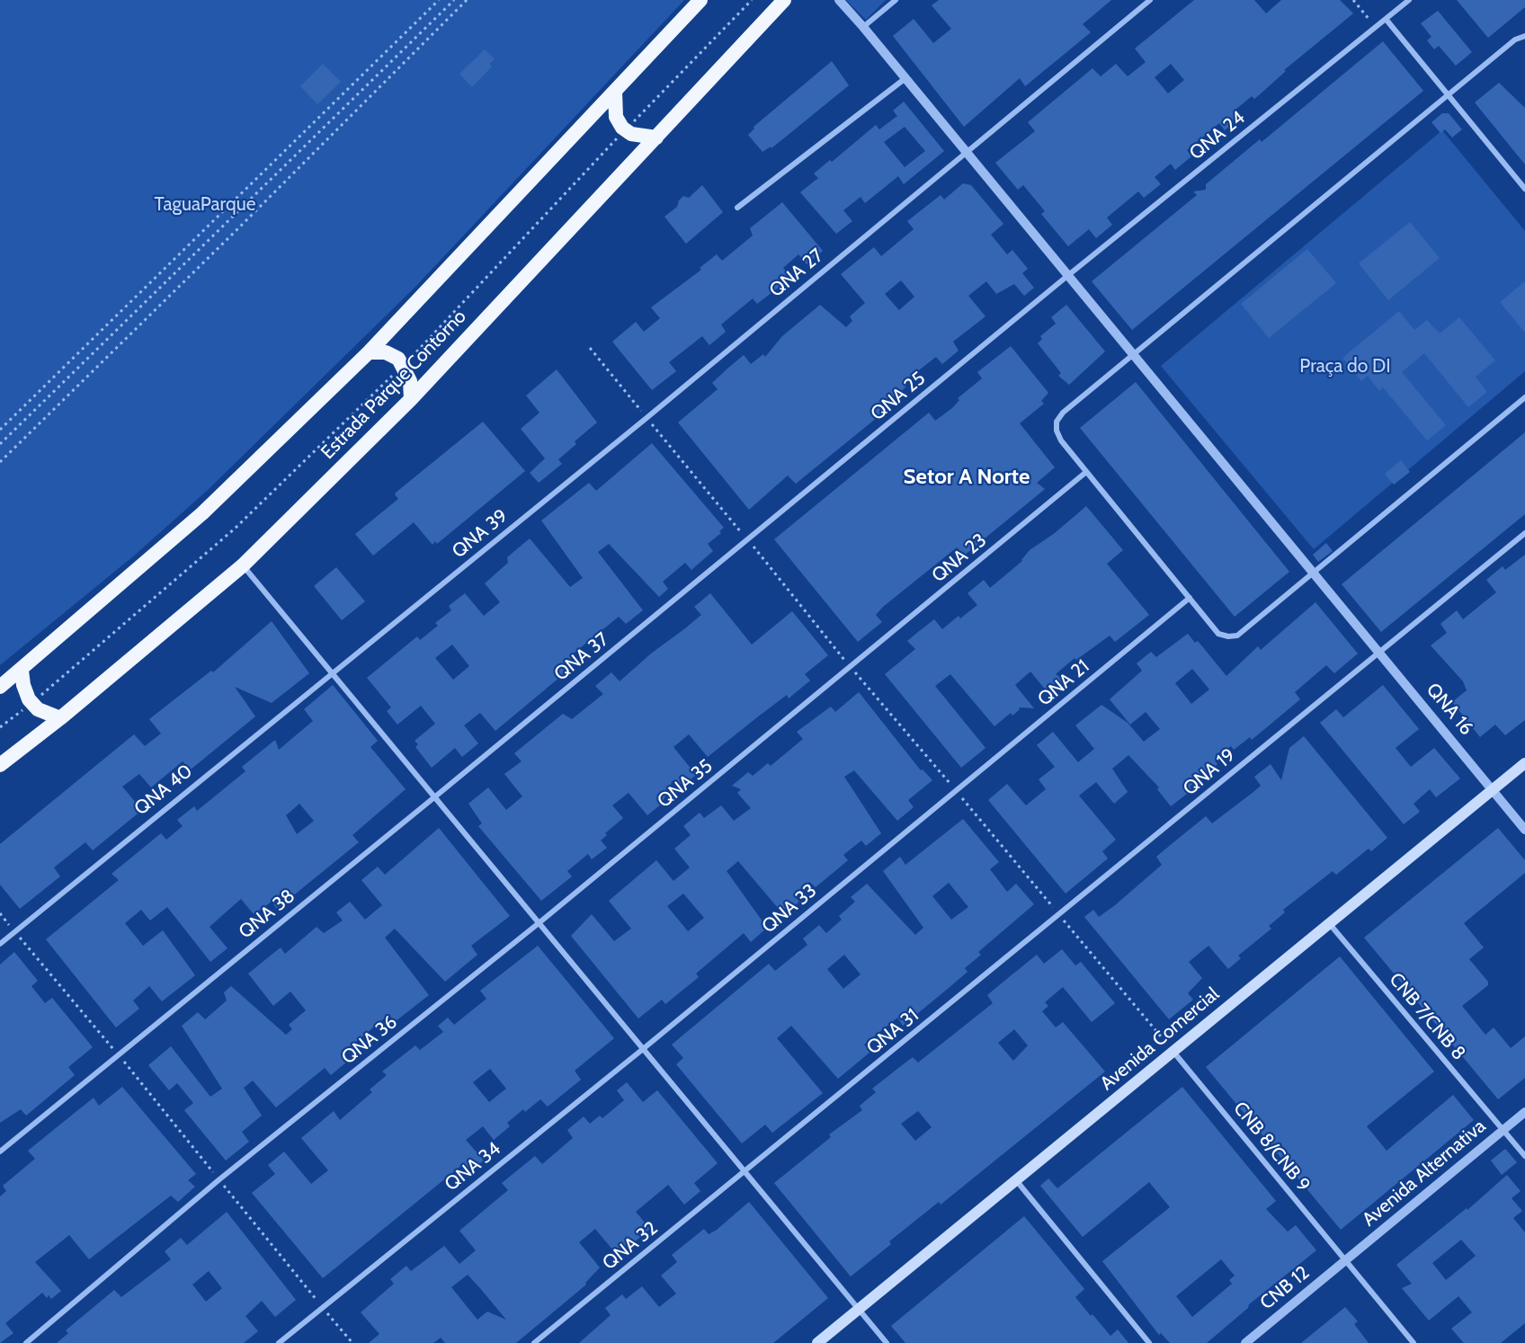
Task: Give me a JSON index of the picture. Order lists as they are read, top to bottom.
{
  "streets": {
    "highway": ["Estrada Parque Contorno"],
    "main road": ["Avenida Comercial"],
    "street": [
      "QNA 24",
      "QNA 27",
      "QNA 25",
      "QNA 39",
      "QNA 23",
      "QNA 37",
      "QNA 21",
      "QNA 16",
      "QNA 19",
      "QNA 35",
      "QNA 40",
      "QNA 33",
      "QNA 38",
      "CNB 7/CNB 8",
      "QNA 31",
      "QNA 36",
      "CNB 8/CNB 9",
      "QNA 34",
      "Avenida Alternativa",
      "QNA 32",
      "CNB 12"
    ]
  },
  "crossings": [
    ["QNA 24", "QNA 25"],
    ["QNA 24", "QNA 16"],
    ["QNA 27", "QNA 39"],
    ["QNA 27", "QNA 16"],
    ["QNA 25", "QNA 37"],
    ["QNA 25", "QNA 16"],
    ["QNA 39", "QNA 40"],
    ["QNA 23", "QNA 35"],
    ["QNA 37", "QNA 38"],
    ["QNA 21", "QNA 33"],
    ["QNA 16", "QNA 19"],
    ["QNA 16", "Avenida Comercial"],
    ["QNA 19", "QNA 31"],
    ["QNA 35", "QNA 36"],
    ["QNA 33", "QNA 34"],
    ["CNB 7/CNB 8", "Avenida Comercial"],
    ["CNB 7/CNB 8", "Avenida Alternativa"],
    ["QNA 31", "QNA 32"],
    ["Avenida Comercial", "CNB 8/CNB 9"],
    ["CNB 8/CNB 9", "Avenida Alternativa"],
    ["CNB 8/CNB 9", "CNB 12"],
    ["Avenida Alternativa", "CNB 12"]
  ],
  "districts": ["Setor A Norte"],
  "parks": ["TaguaParque", "Praça do DI"]
}
